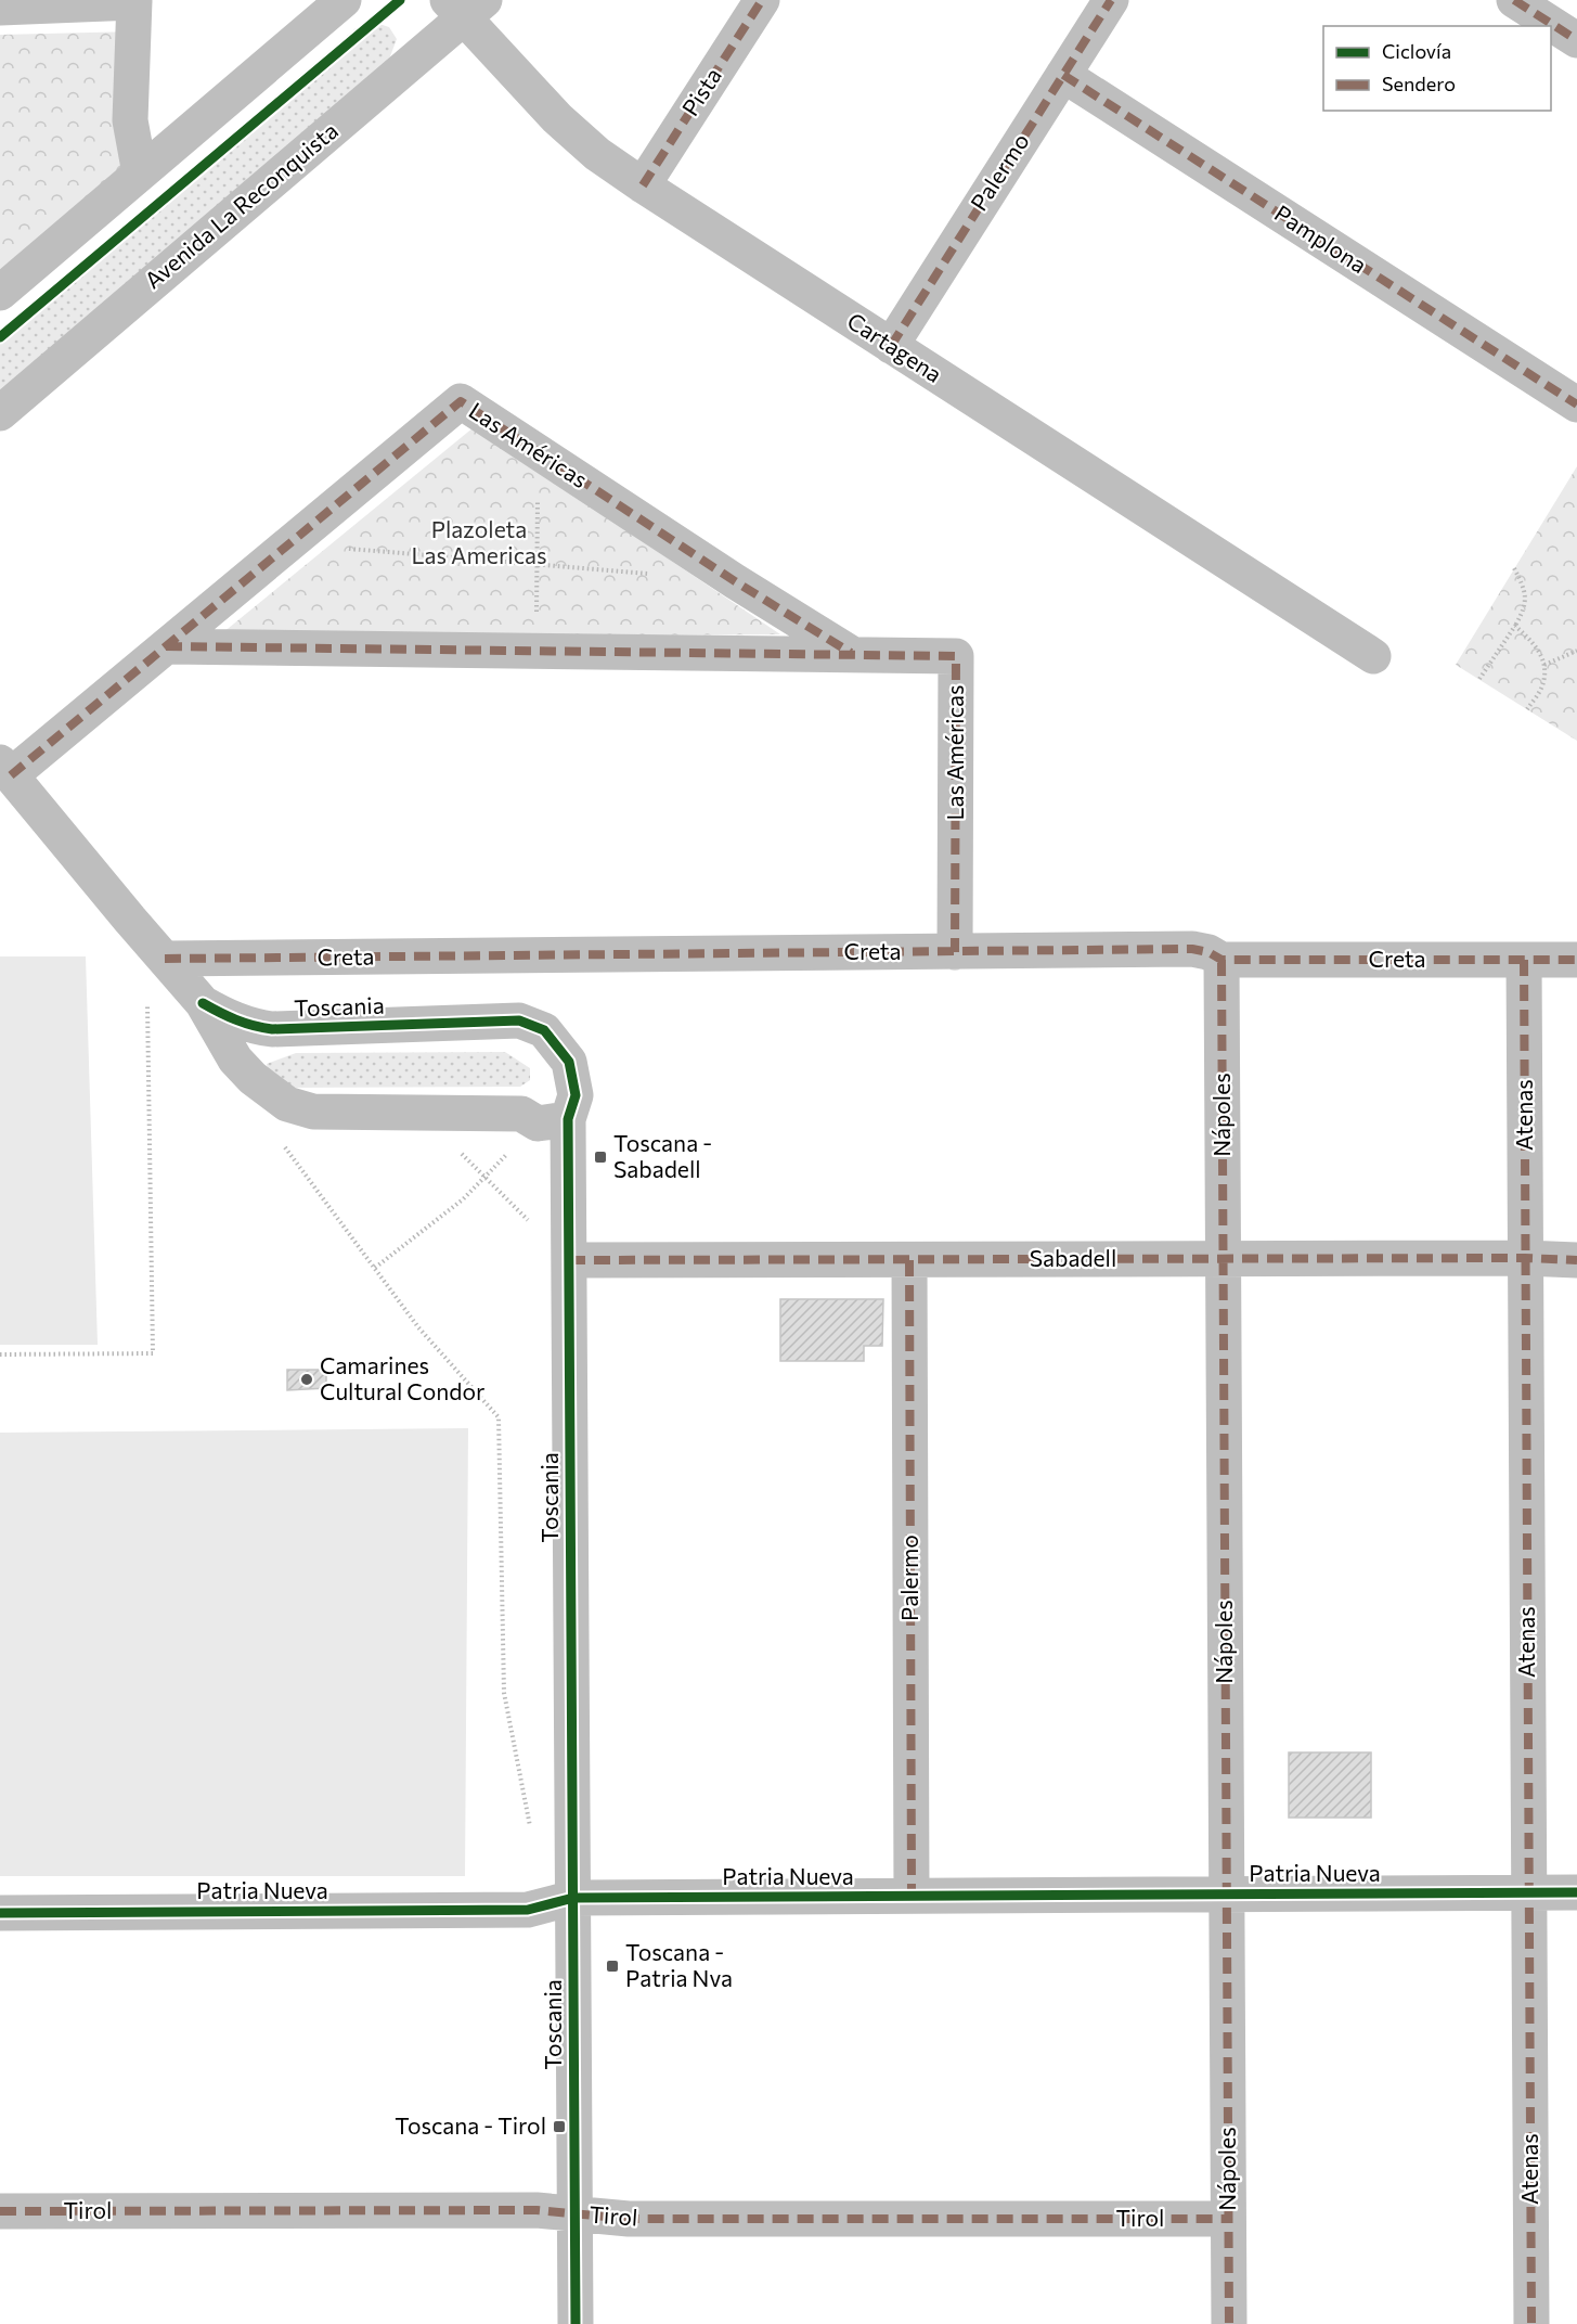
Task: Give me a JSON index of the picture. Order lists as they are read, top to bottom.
{
  "streets": {
    "street": [
      "Pista",
      "Palermo",
      "Avenida La Reconquista",
      "Pamplona",
      "Cartagena",
      "Las Américas",
      "Creta",
      "Toscania",
      "Nápoles",
      "Atenas",
      "Sabadell",
      "Patria Nueva",
      "Tirol"
    ]
  },
  "crossings": [
    ["Pista", "Cartagena"],
    ["Palermo", "Pamplona"],
    ["Palermo", "Cartagena"],
    ["Palermo", "Sabadell"],
    ["Palermo", "Patria Nueva"],
    ["Avenida La Reconquista", "Cartagena"],
    ["Las Américas", "Creta"],
    ["Las Américas", "Toscania"],
    ["Creta", "Toscania"],
    ["Creta", "Nápoles"],
    ["Creta", "Atenas"],
    ["Toscania", "Sabadell"],
    ["Toscania", "Patria Nueva"],
    ["Toscania", "Tirol"],
    ["Nápoles", "Sabadell"],
    ["Nápoles", "Patria Nueva"],
    ["Nápoles", "Tirol"],
    ["Atenas", "Sabadell"],
    ["Atenas", "Patria Nueva"]
  ],
  "parks": ["Plazoleta Las Americas"],
  "places": {
    "transit": ["Toscana - Sabadell", "Toscana - Patria Nva", "Toscana - Tirol"],
    "other": ["Camarines Cultural Condor"]
  },
  "legend": ["Ciclovía", "Sendero"]
}
